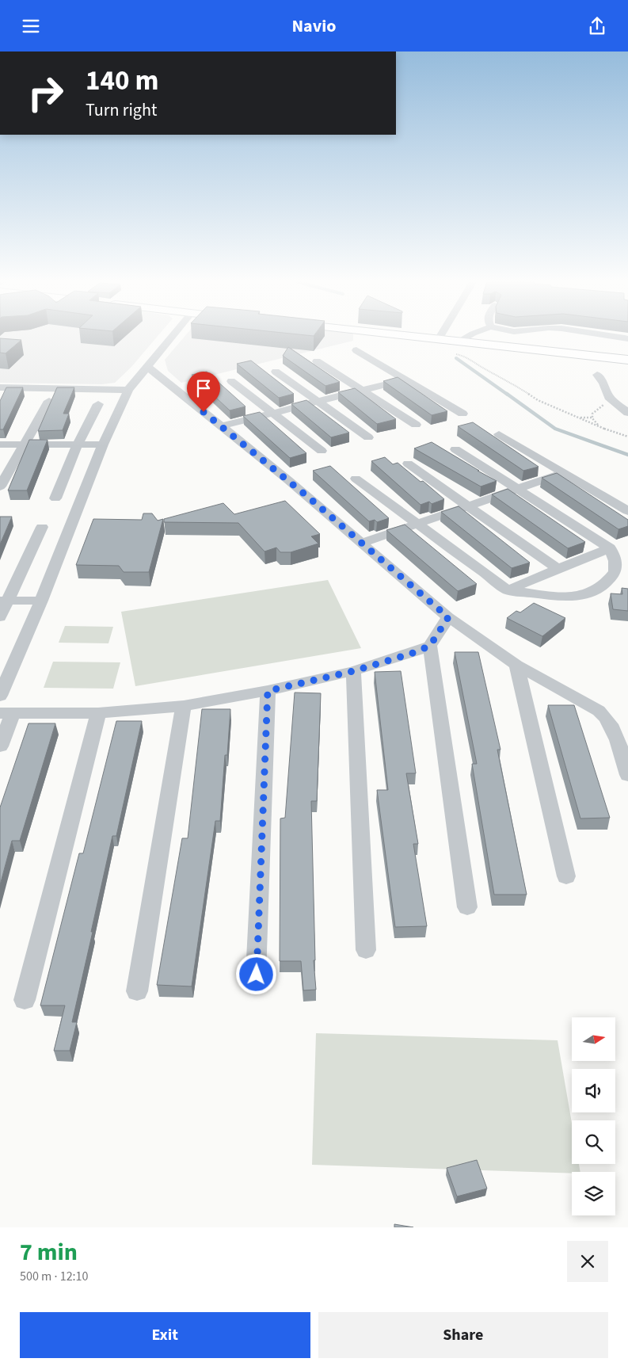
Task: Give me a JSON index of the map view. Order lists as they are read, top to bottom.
{
  "north": "right",
  "page": {
    "header": "Navio",
    "turn": ["140 m", "Turn right"],
    "heading": ["7 min", "500 m · 12:10"],
    "buttons": ["Exit", "Share"]
  }
}
